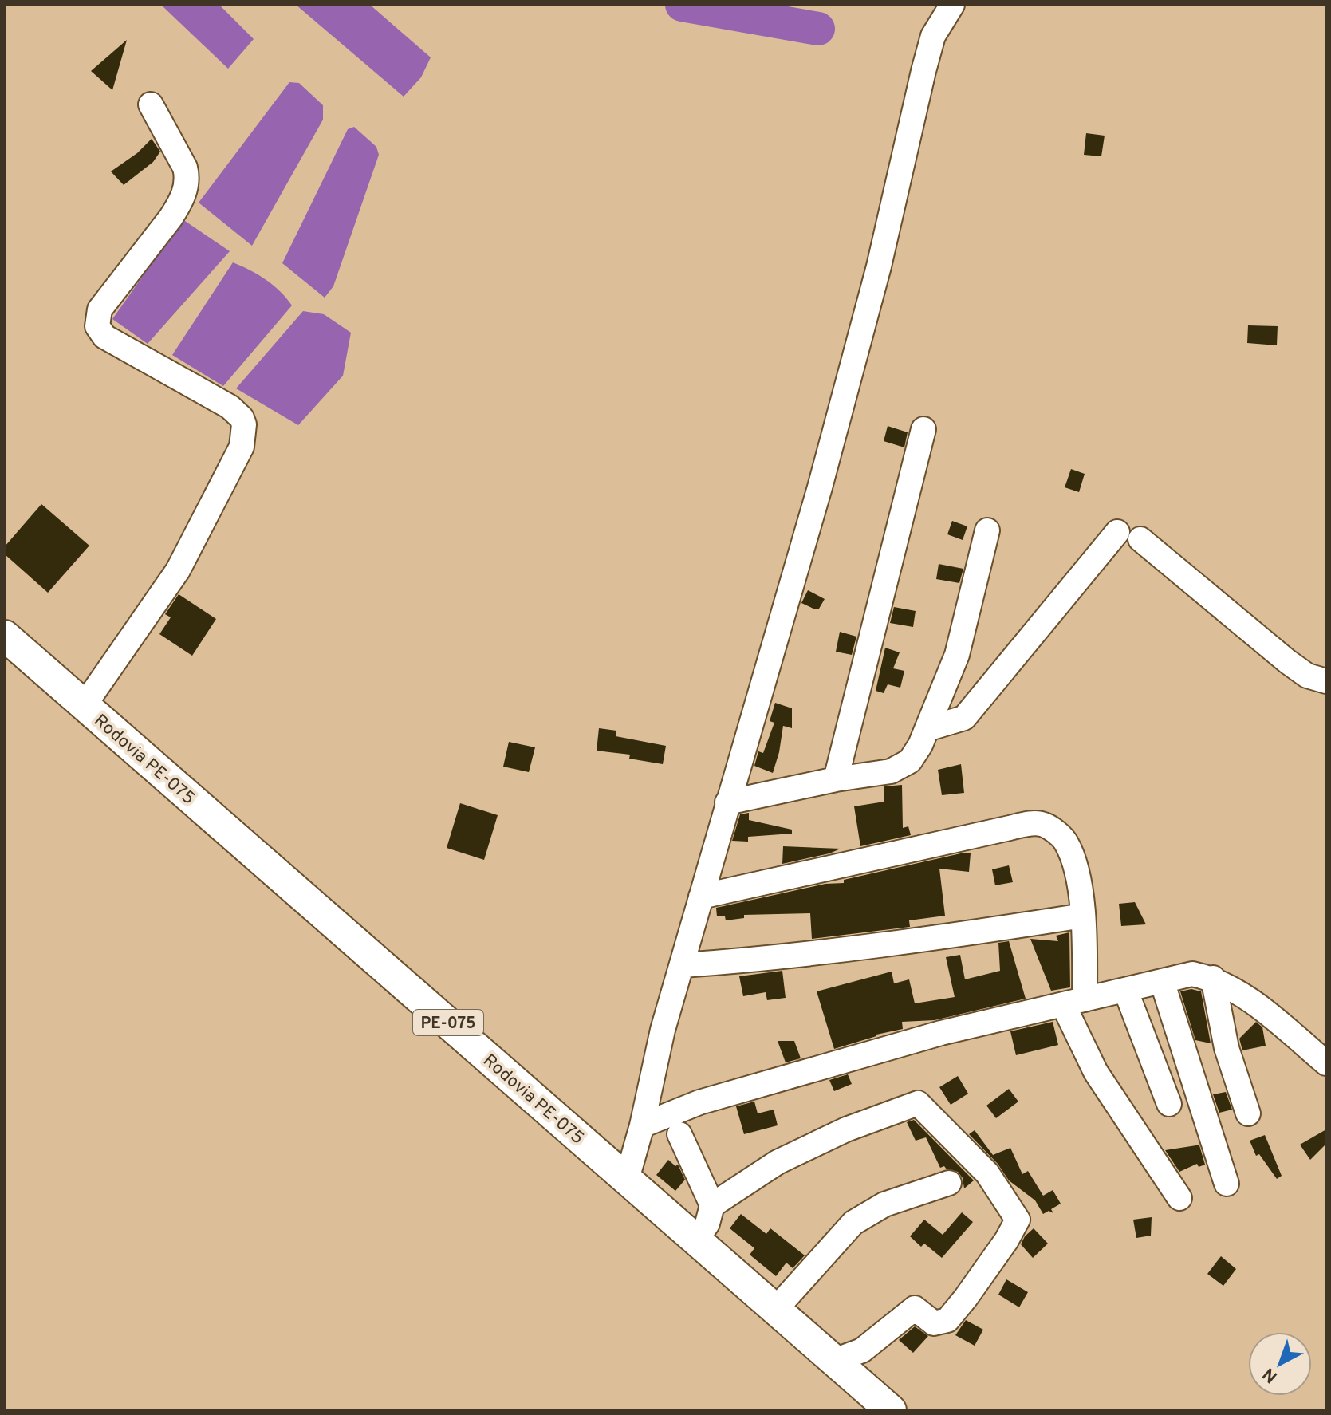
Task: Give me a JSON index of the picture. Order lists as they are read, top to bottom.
{
  "streets": {
    "main road": ["Rodovia PE-075", "PE-075"]
  },
  "north": "bottom left"
}
